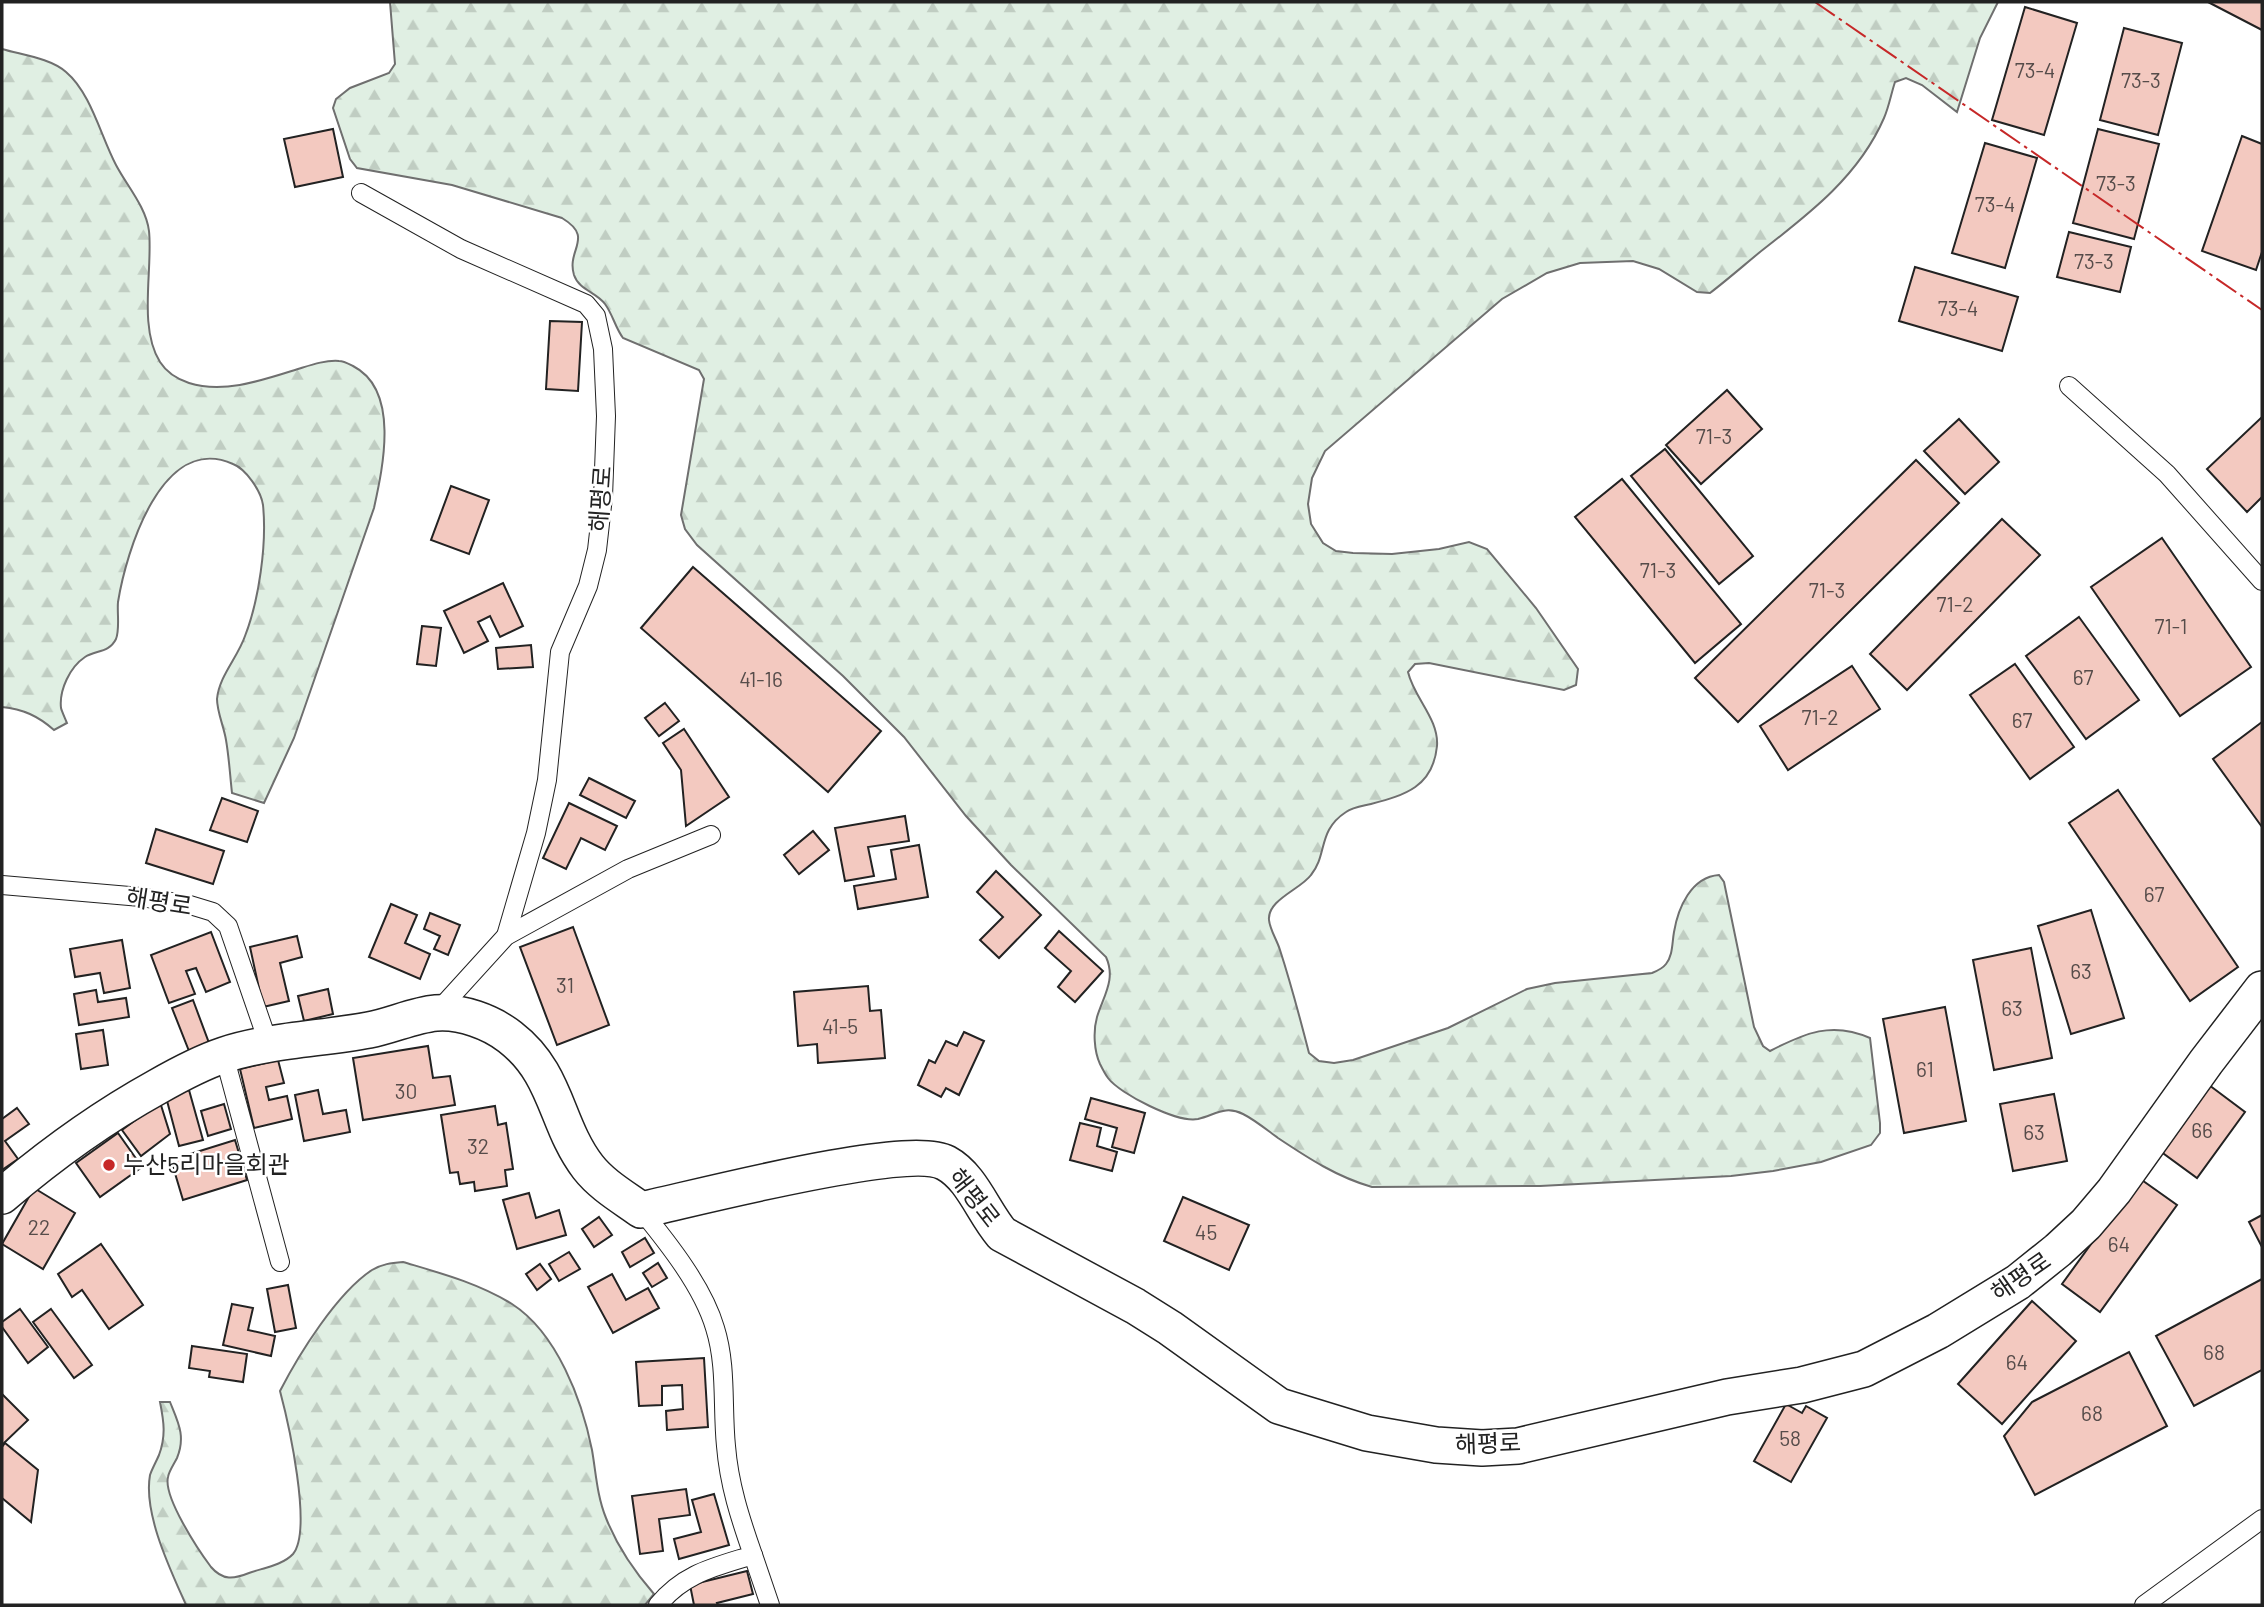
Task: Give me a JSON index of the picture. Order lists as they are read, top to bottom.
{
  "streets": {
    "street": ["해평로"]
  },
  "places": ["누산5리마을회관"],
  "house_numbers": [
    "73-4",
    "73-3",
    "73-3",
    "73-4",
    "73-3",
    "73-4",
    "71-3",
    "71-3",
    "71-3",
    "71-2",
    "71-1",
    "67",
    "41-16",
    "71-2",
    "67",
    "67",
    "63",
    "31",
    "63",
    "41-5",
    "61",
    "30",
    "66",
    "63",
    "32",
    "22",
    "45",
    "64",
    "68",
    "64",
    "68",
    "58"
  ]
}
